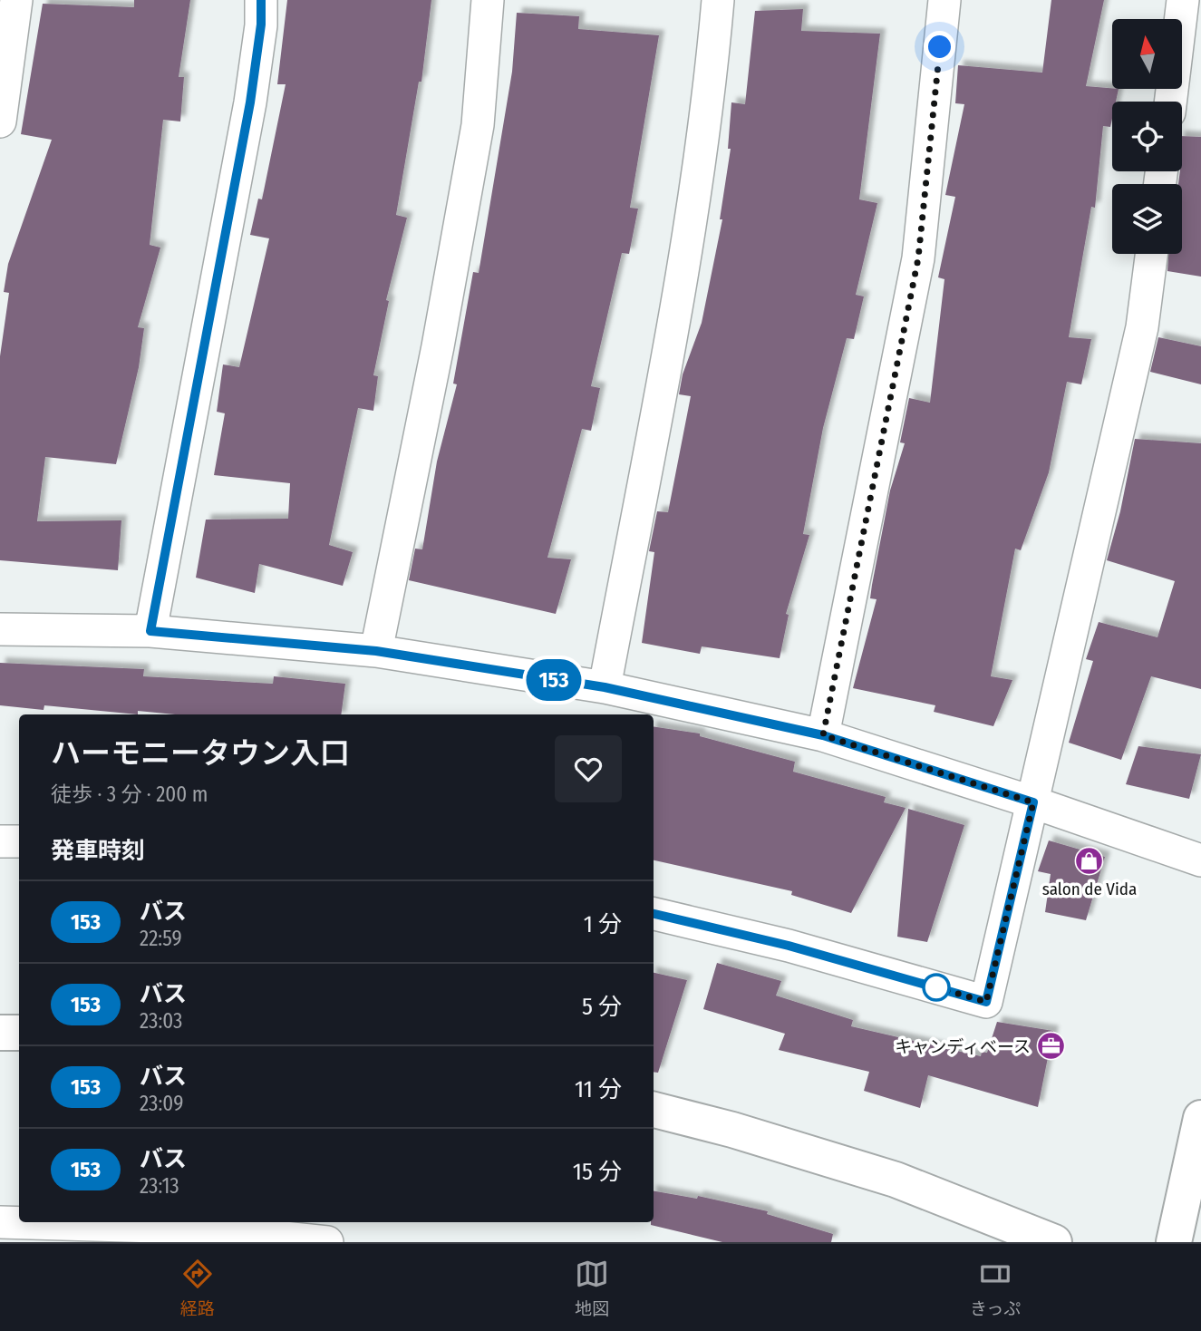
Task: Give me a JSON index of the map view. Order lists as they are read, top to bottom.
{
  "places": {
    "shop": ["salon de Vida"],
    "office": ["キャンディベース"]
  },
  "lines": ["bus line 153"],
  "north": "top",
  "page": {
    "on_map": "153",
    "heading": [
      ["ハーモニータウン入口", "徒歩 · 3 分 · 200 m"],
      "発車時刻"
    ],
    "list": [
      {
        "mark": "153",
        "name": "バス",
        "note": "22:59",
        "value": "1 分"
      },
      {
        "mark": "153",
        "name": "バス",
        "note": "23:03",
        "value": "5 分"
      },
      {
        "mark": "153",
        "name": "バス",
        "note": "23:09",
        "value": "11 分"
      },
      {
        "mark": "153",
        "name": "バス",
        "note": "23:13",
        "value": "15 分"
      }
    ],
    "tabs": ["経路", "地図", "きっぷ"]
  }
}
